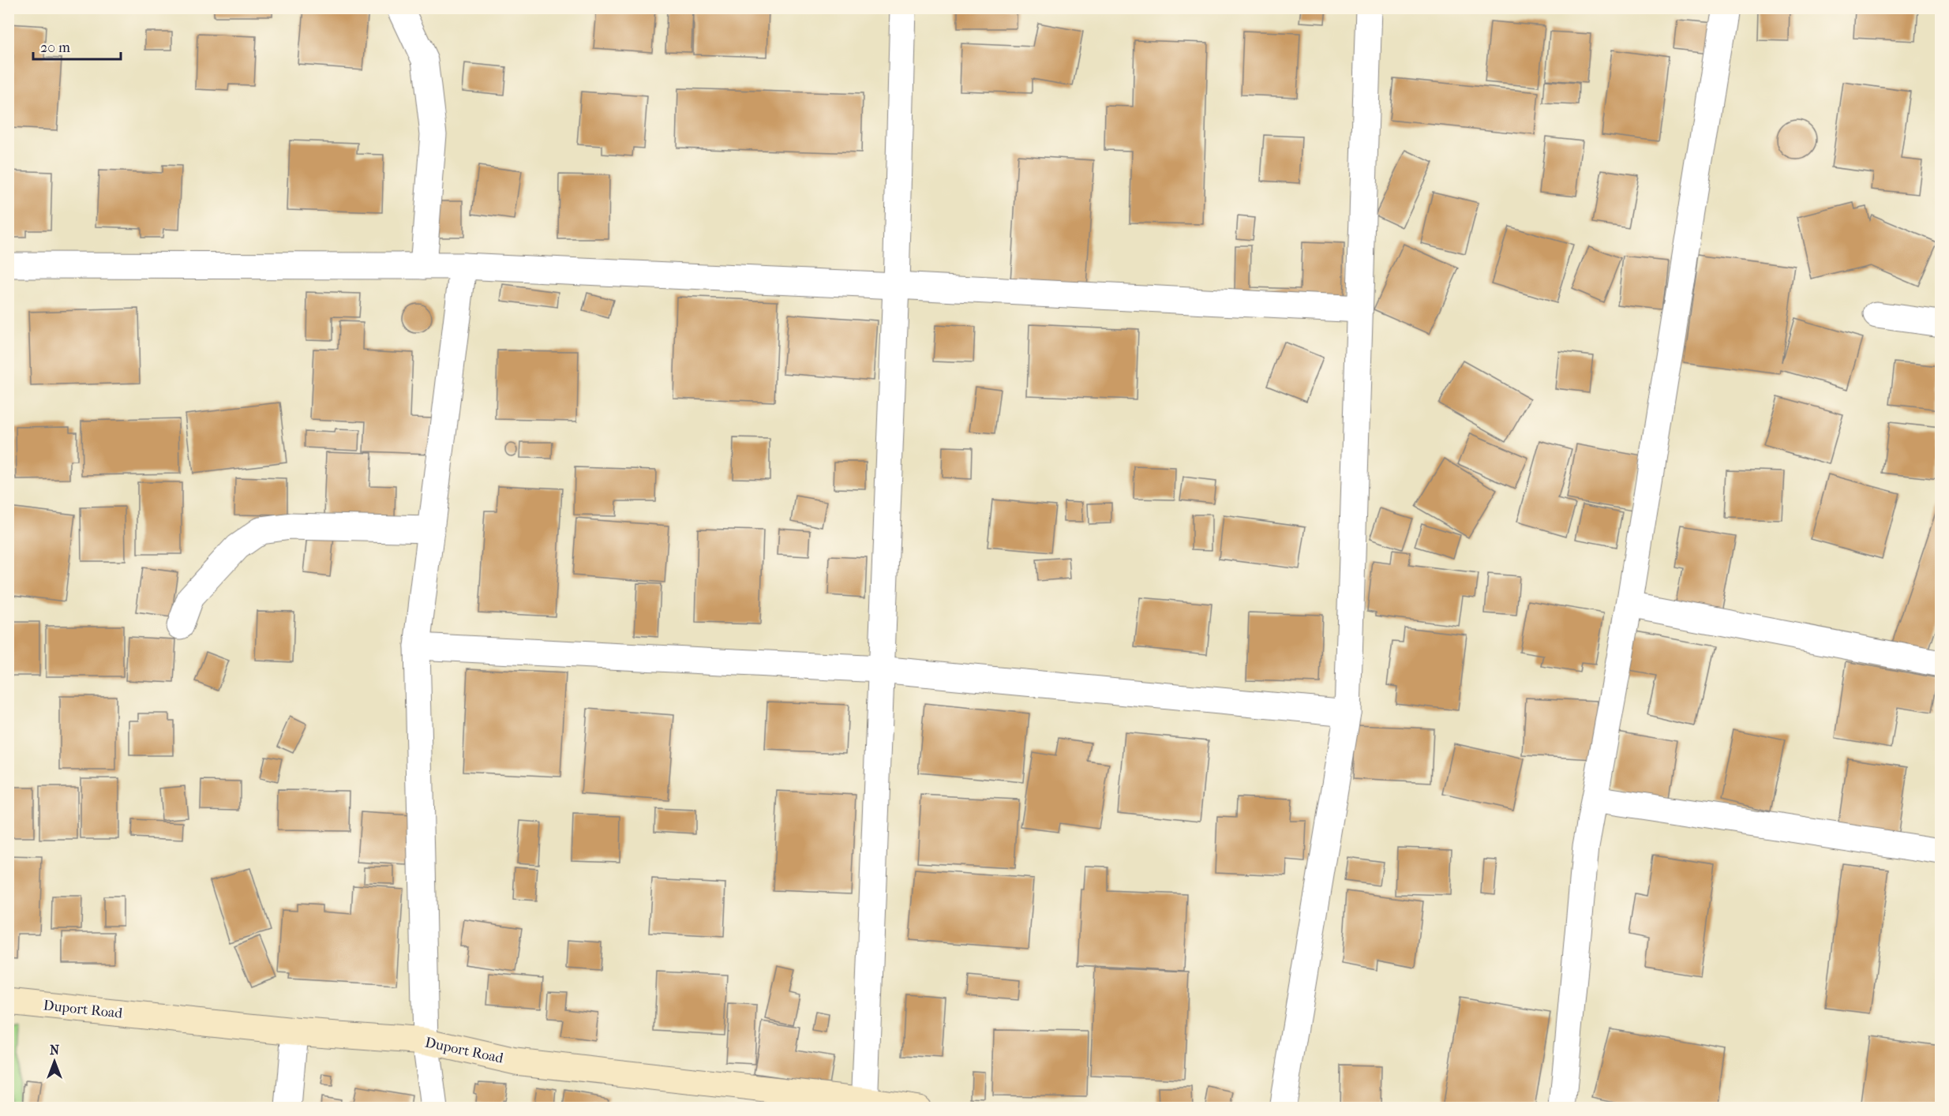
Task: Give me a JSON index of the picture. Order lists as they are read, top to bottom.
{
  "streets": {
    "street": ["Duport Road"]
  },
  "scale_bar": "20 m",
  "north": "top"
}
